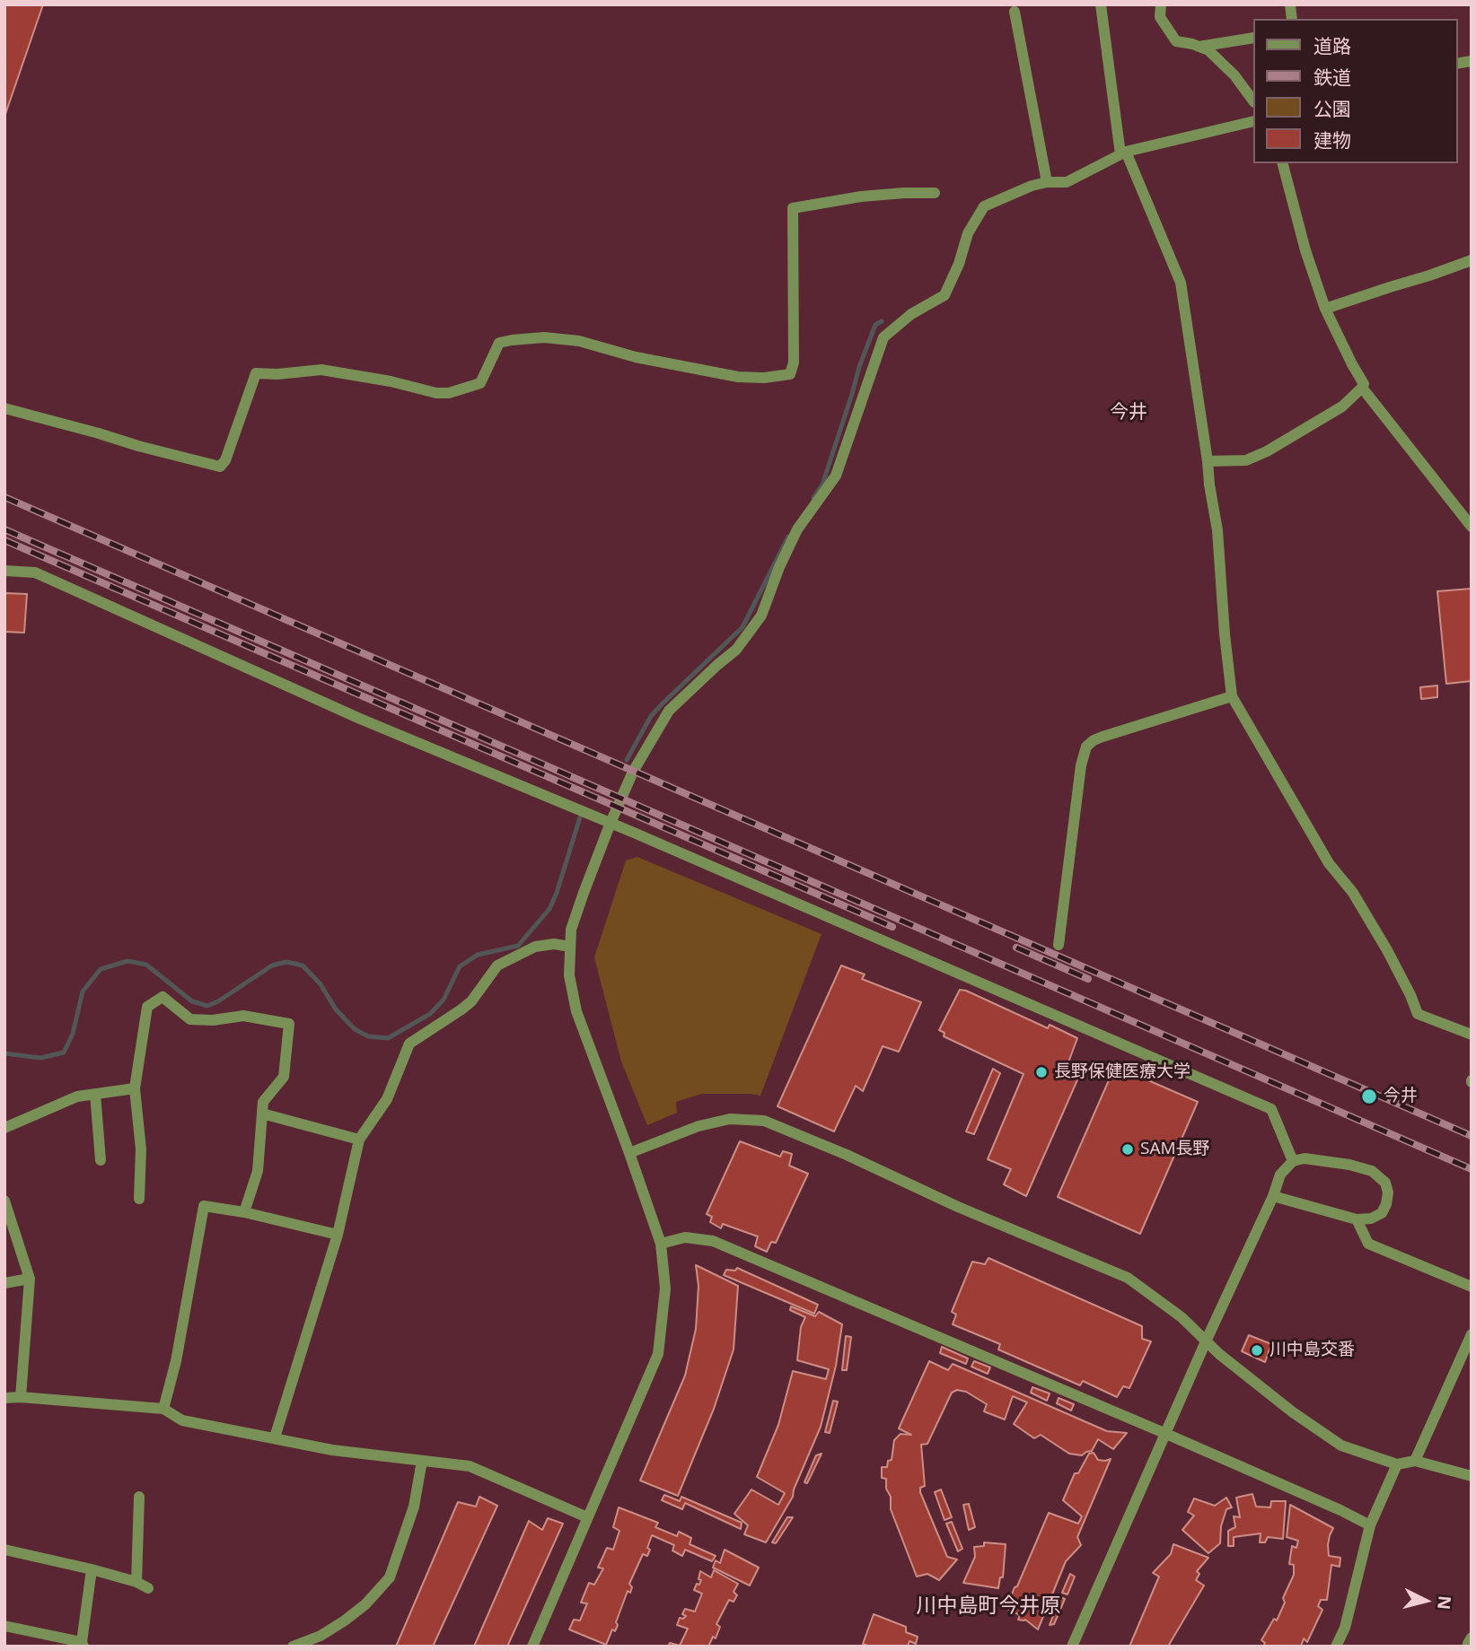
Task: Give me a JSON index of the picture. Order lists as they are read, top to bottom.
{
  "districts": ["今井", "川中島町今井原"],
  "places": [
    "長野保健医療大学",
    "今井",
    "SAM長野",
    "川中島交番"
  ],
  "legend": [
    "道路",
    "鉄道",
    "公園",
    "建物"
  ],
  "north": "right"
}
